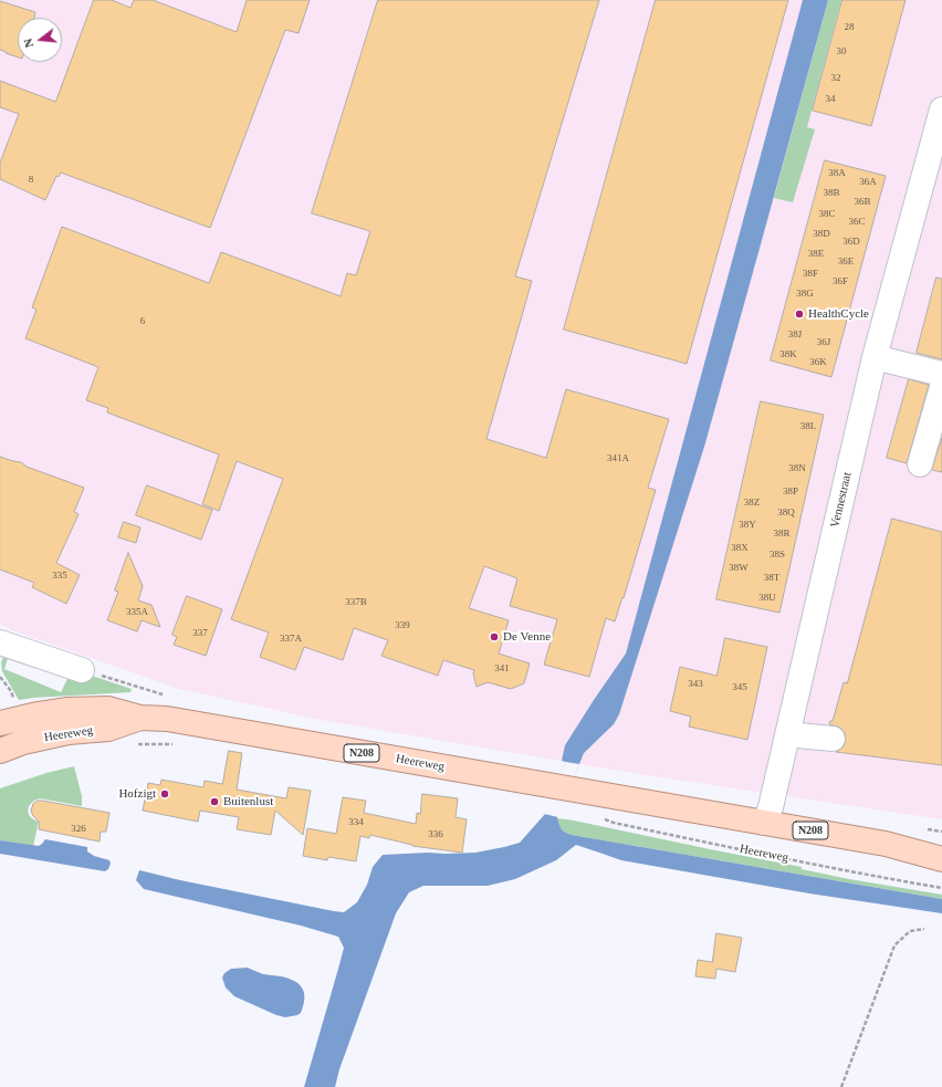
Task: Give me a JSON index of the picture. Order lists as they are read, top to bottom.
{
  "streets": {
    "main road": ["Heereweg", "N208"],
    "street": ["Vennestraat"]
  },
  "crossings": [
    ["Heereweg", "N208"]
  ],
  "places": [
    "HealthCycle",
    "De Venne",
    "Hofzigt",
    "Buitenlust"
  ],
  "house_numbers": [
    "28",
    "30",
    "32",
    "34",
    "38A",
    "8",
    "36A",
    "38B",
    "36B",
    "38C",
    "36C",
    "38D",
    "36D",
    "38E",
    "36E",
    "38F",
    "36F",
    "38G",
    "6",
    "38J",
    "36J",
    "38K",
    "36K",
    "38L",
    "341A",
    "38N",
    "38P",
    "38Z",
    "38Q",
    "38Y",
    "38R",
    "38X",
    "38S",
    "38W",
    "335",
    "38T",
    "38U",
    "337B",
    "335A",
    "339",
    "337",
    "337A",
    "341",
    "343",
    "345",
    "334",
    "326",
    "336"
  ],
  "north": "left"
}
